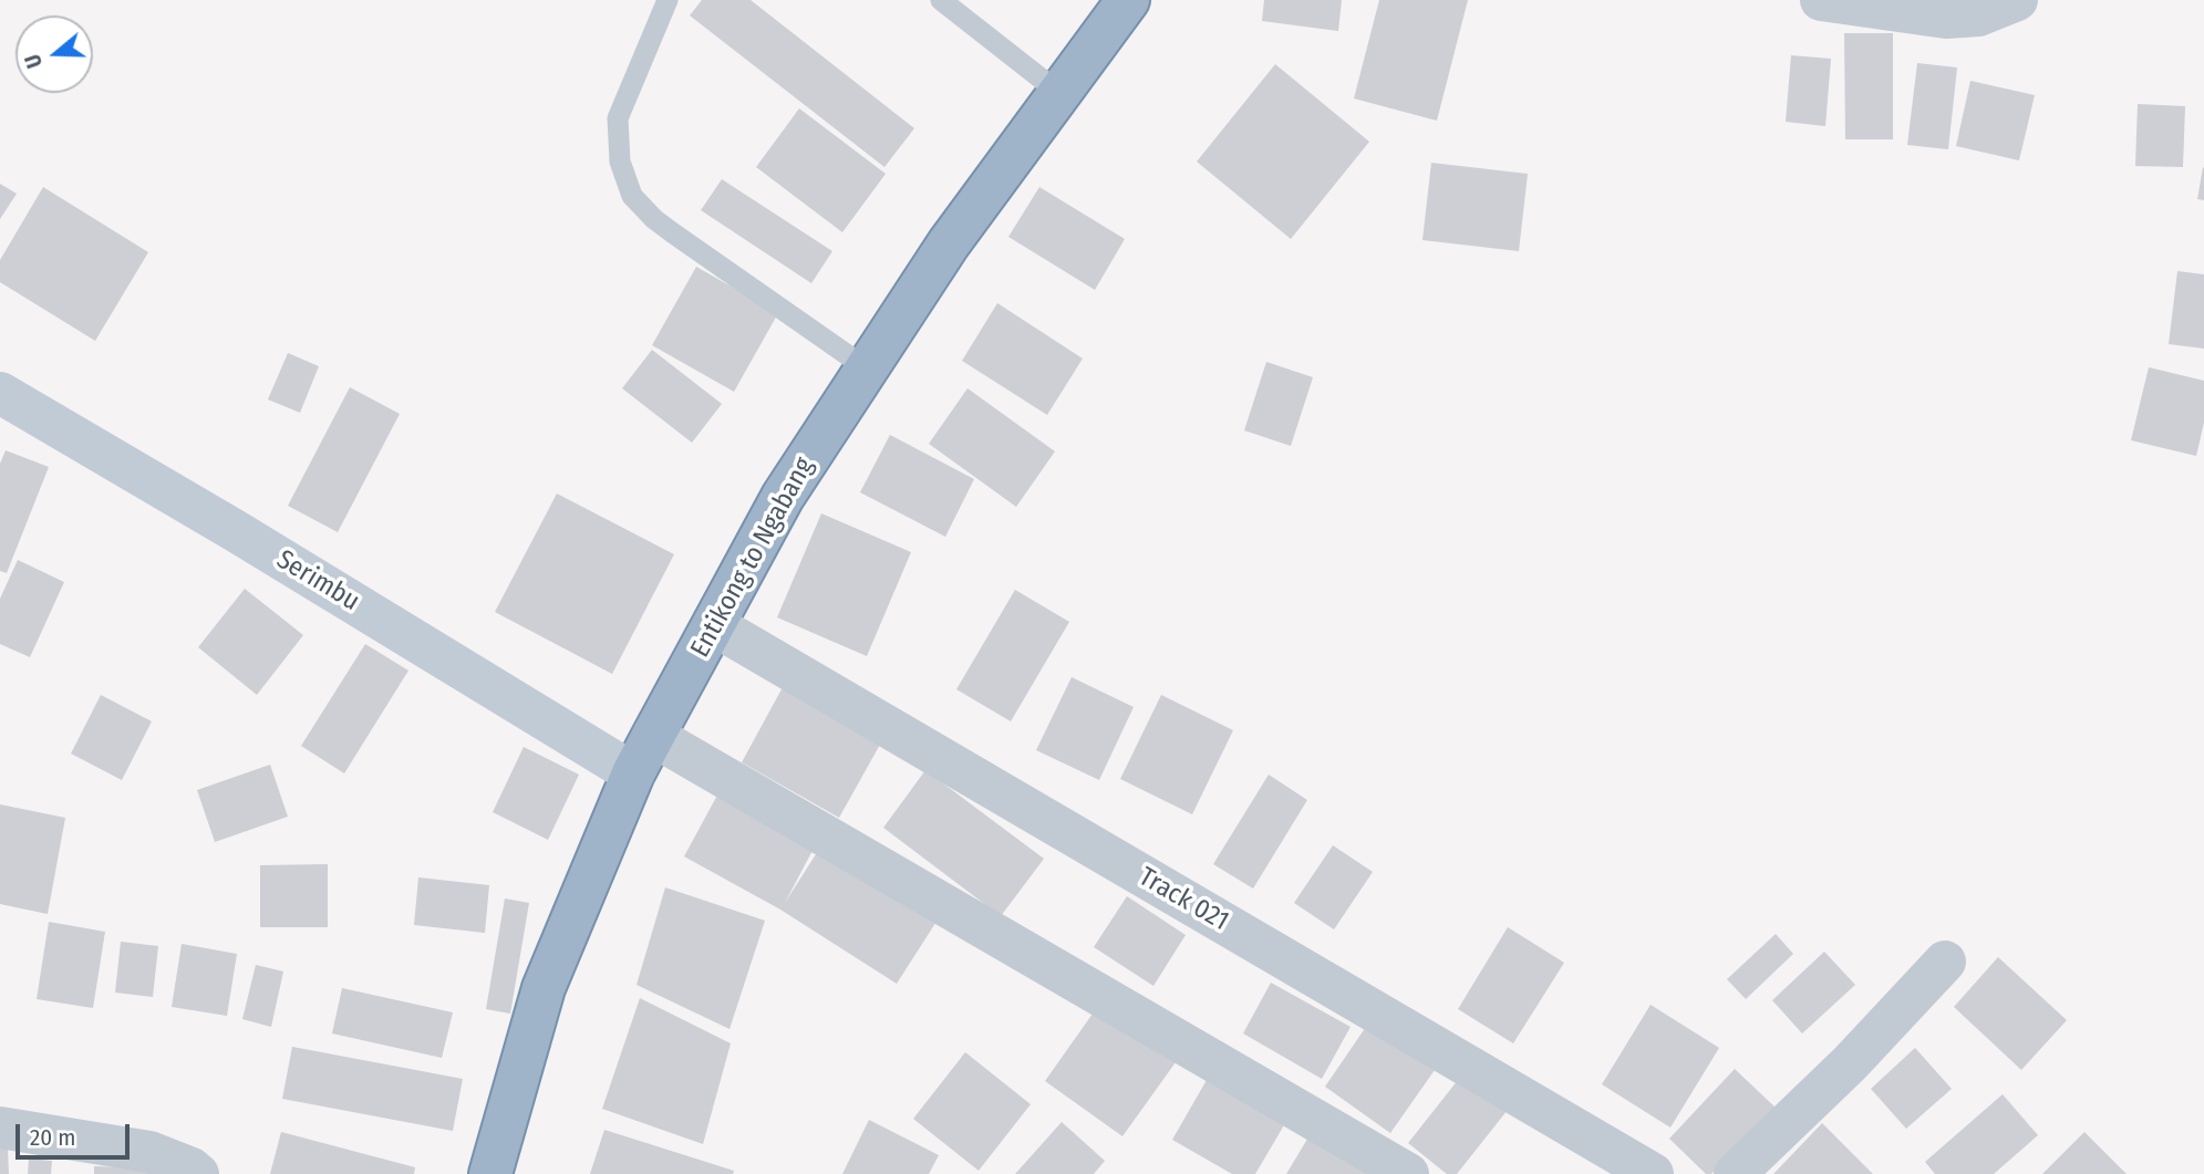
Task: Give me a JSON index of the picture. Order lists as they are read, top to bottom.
{
  "streets": {
    "highway": ["Entikong to Ngabang"],
    "main road": ["Serimbu"],
    "street": ["Track 021"]
  },
  "crossings": [
    ["Entikong to Ngabang", "Serimbu"],
    ["Entikong to Ngabang", "Track 021"]
  ],
  "scale_bar": "20 m",
  "north": "left"
}
